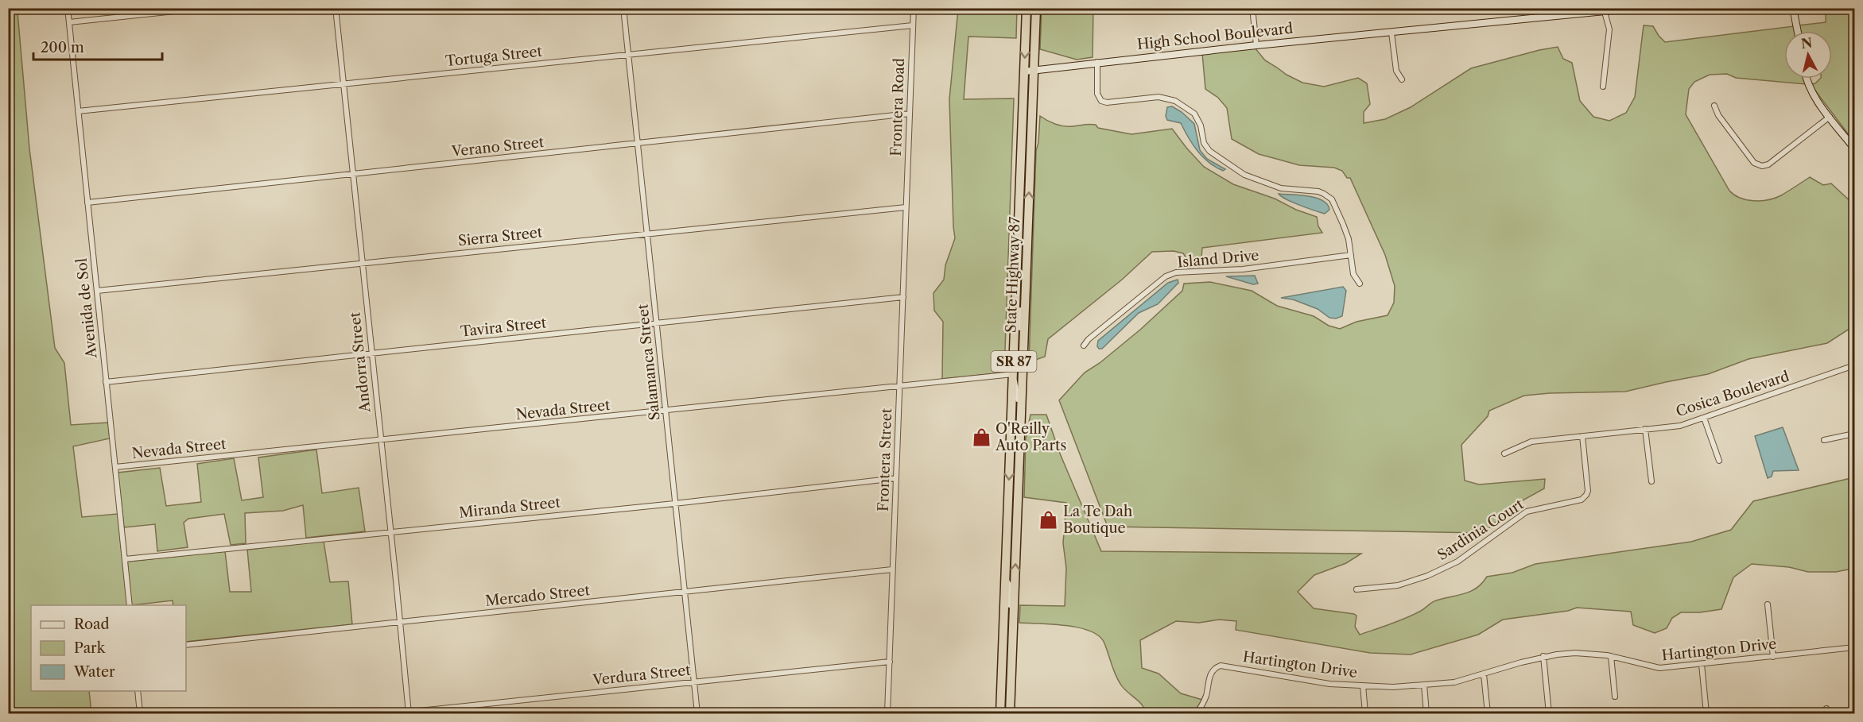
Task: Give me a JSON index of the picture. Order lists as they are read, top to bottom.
{
  "streets": {
    "highway": ["State Highway 87", "SR 87"],
    "street": [
      "High School Boulevard",
      "Tortuga Street",
      "Frontera Road",
      "Verano Street",
      "Sierra Street",
      "Island Drive",
      "Avenida de Sol",
      "Tavira Street",
      "Andorra Street",
      "Salamanca Street",
      "Cosica Boulevard",
      "Nevada Street",
      "Frontera Street",
      "Miranda Street",
      "Sardinia Court",
      "Mercado Street",
      "Hartington Drive",
      "Verdura Street"
    ]
  },
  "crossings": [
    ["High School Boulevard", "State Highway 87"],
    ["High School Boulevard", "SR 87"],
    ["Tortuga Street", "Frontera Road"],
    ["Tortuga Street", "Avenida de Sol"],
    ["Tortuga Street", "Andorra Street"],
    ["Tortuga Street", "Salamanca Street"],
    ["Frontera Road", "Verano Street"],
    ["Frontera Road", "Sierra Street"],
    ["Frontera Road", "Frontera Street"],
    ["Verano Street", "Avenida de Sol"],
    ["Verano Street", "Andorra Street"],
    ["Verano Street", "Salamanca Street"],
    ["Sierra Street", "Avenida de Sol"],
    ["Sierra Street", "Andorra Street"],
    ["Sierra Street", "Salamanca Street"],
    ["Sierra Street", "Frontera Street"],
    ["Avenida de Sol", "Tavira Street"],
    ["Avenida de Sol", "Nevada Street"],
    ["Avenida de Sol", "Miranda Street"],
    ["Tavira Street", "Andorra Street"],
    ["Tavira Street", "Salamanca Street"],
    ["Tavira Street", "Frontera Street"],
    ["SR 87", "Nevada Street"],
    ["Andorra Street", "Nevada Street"],
    ["Andorra Street", "Miranda Street"],
    ["Andorra Street", "Mercado Street"],
    ["Andorra Street", "Verdura Street"],
    ["Salamanca Street", "Nevada Street"],
    ["Salamanca Street", "Miranda Street"],
    ["Salamanca Street", "Mercado Street"],
    ["Salamanca Street", "Verdura Street"],
    ["Cosica Boulevard", "Sardinia Court"],
    ["Nevada Street", "Frontera Street"],
    ["Frontera Street", "Miranda Street"],
    ["Frontera Street", "Mercado Street"],
    ["Frontera Street", "Verdura Street"]
  ],
  "places": {
    "shop": ["O'Reilly Auto Parts", "La Te Dah Boutique"]
  },
  "legend": ["Road", "Park", "Water"],
  "scale_bar": "200 m",
  "north": "top"
}
